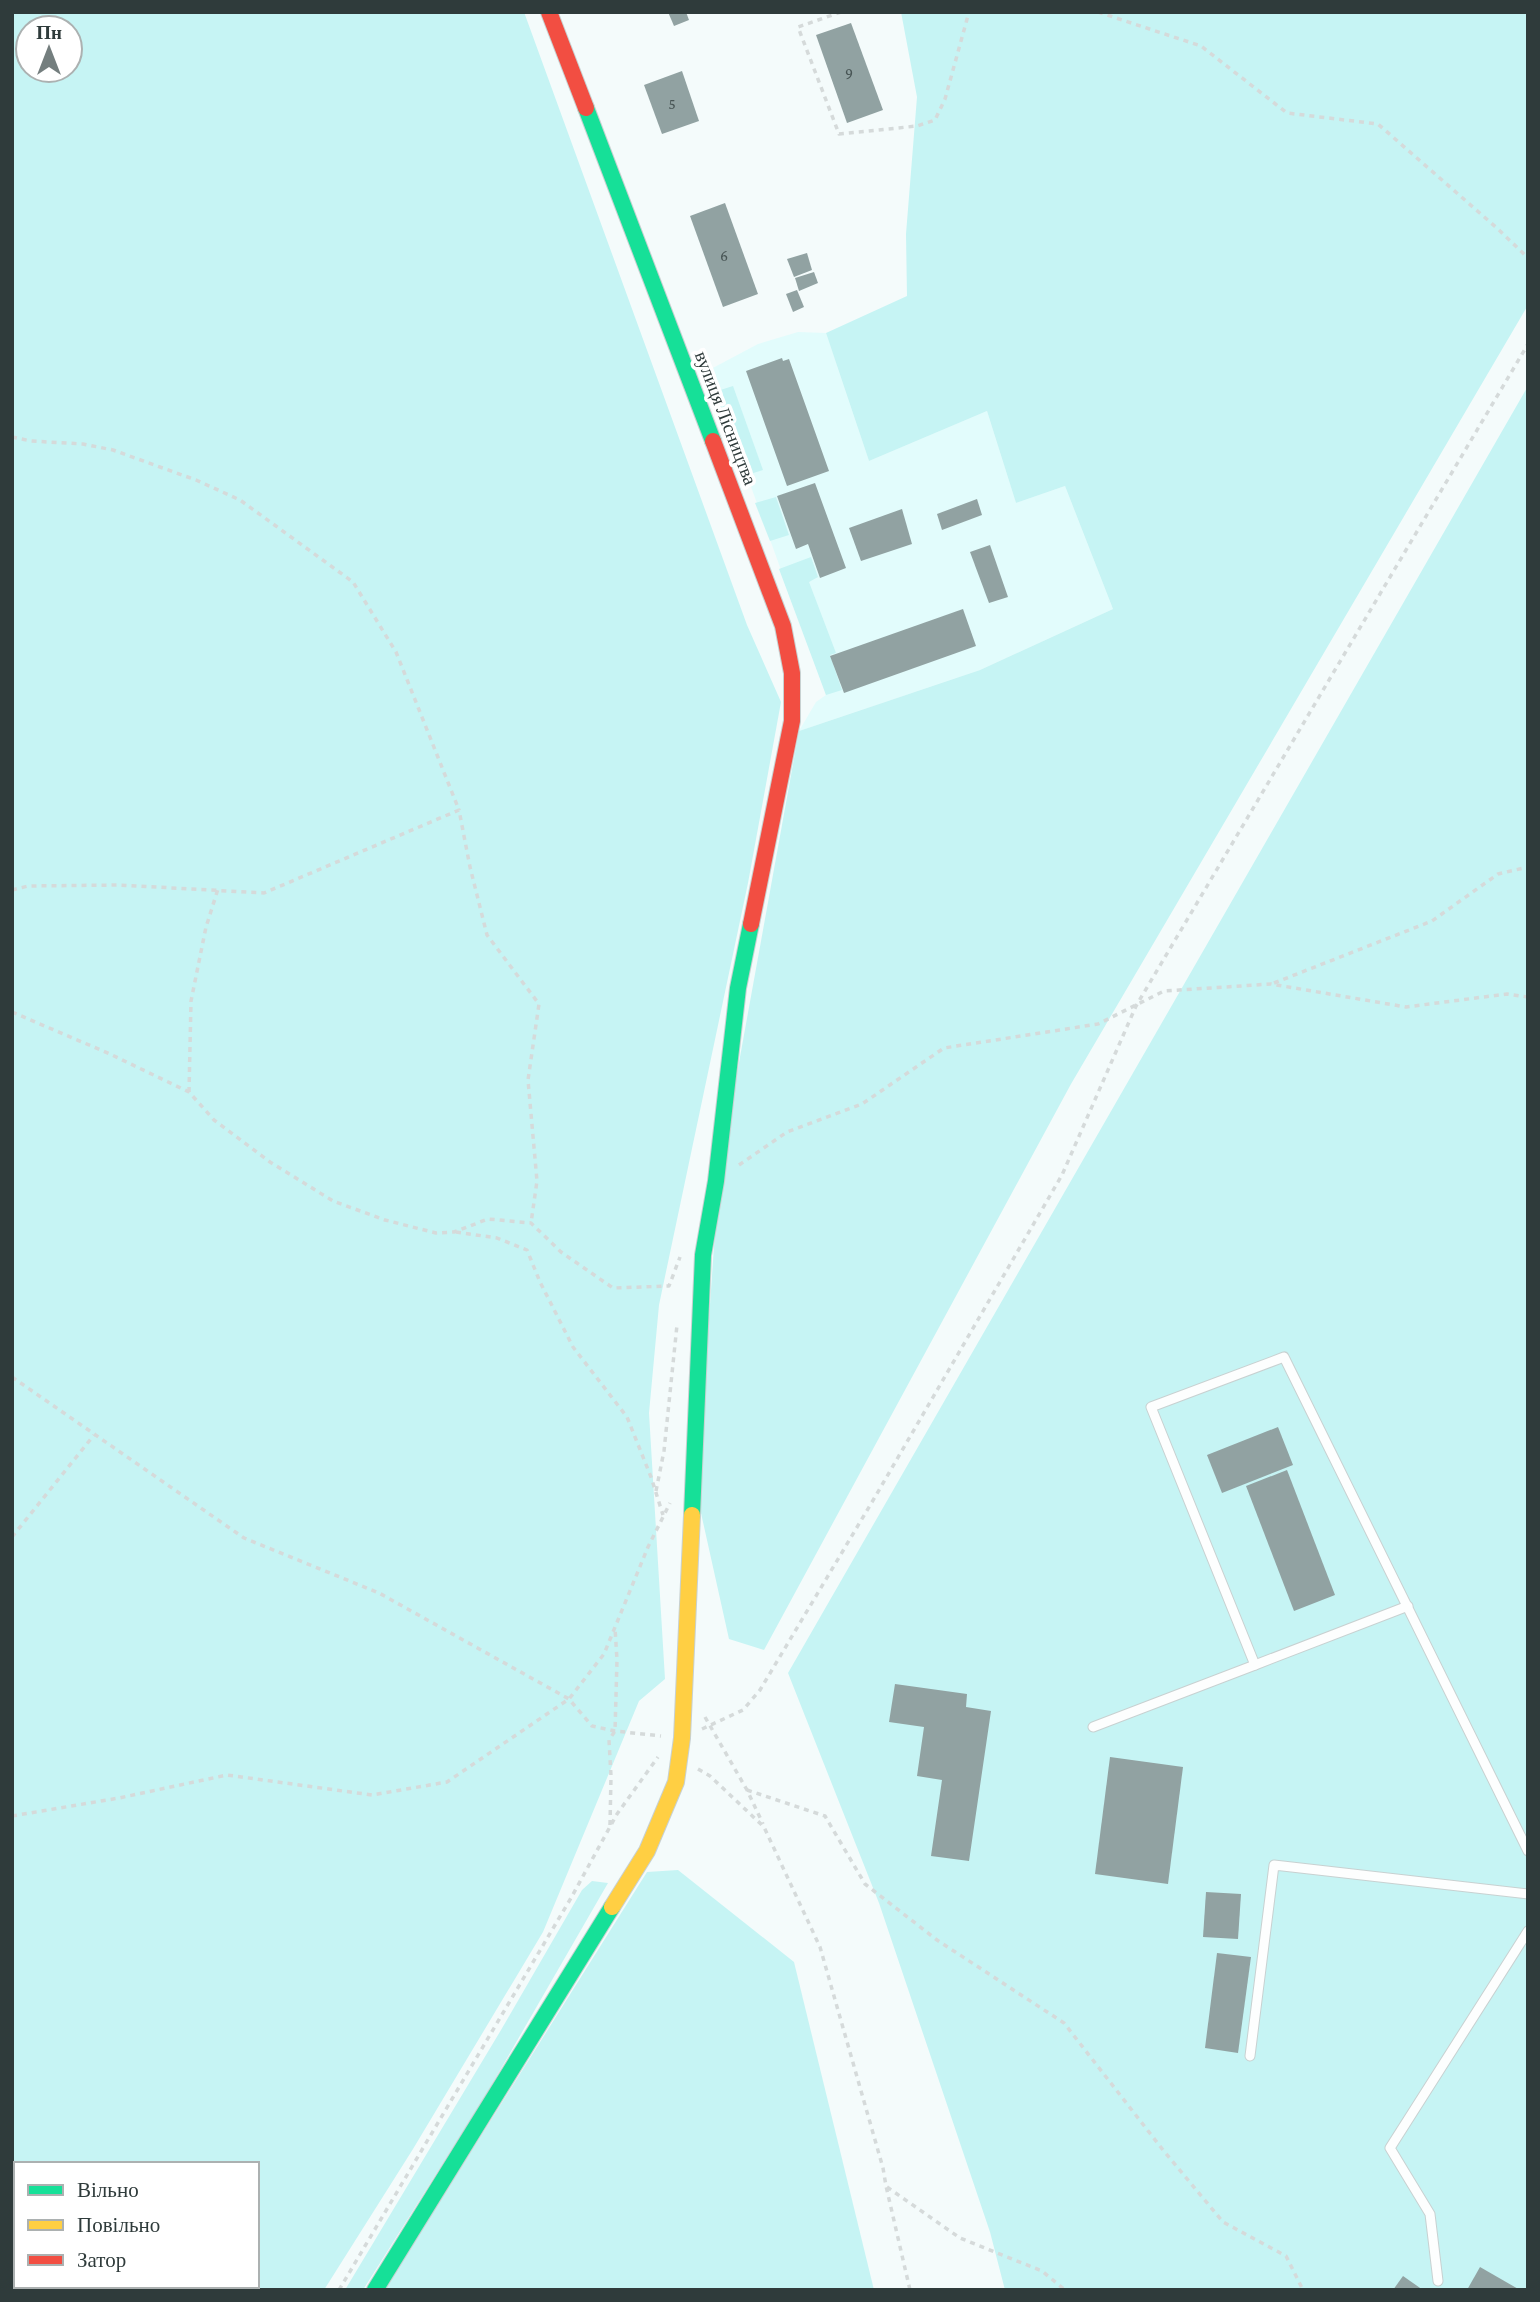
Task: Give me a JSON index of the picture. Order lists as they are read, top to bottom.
{
  "streets": {
    "street": ["вулиця Лісництва"]
  },
  "house_numbers": ["9", "5", "6"],
  "legend": ["Вільно", "Повільно", "Затор"],
  "north": "top"
}
